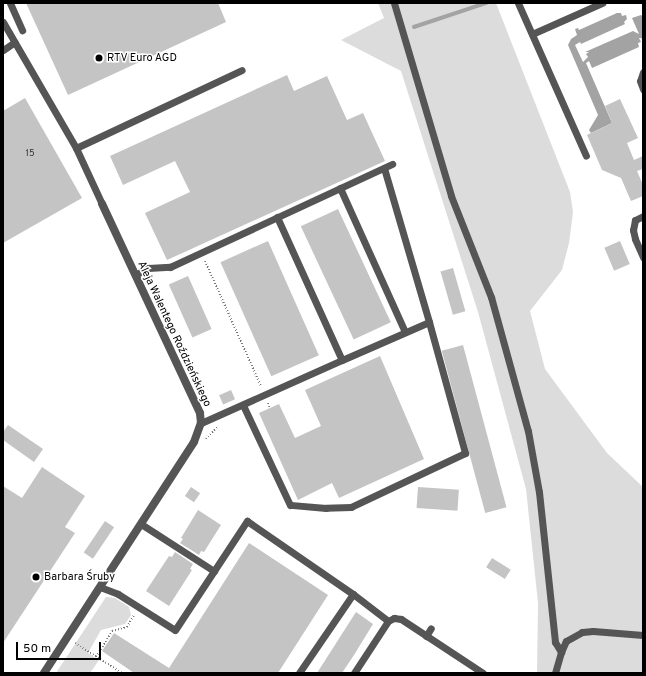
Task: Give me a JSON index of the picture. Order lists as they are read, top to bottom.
{
  "streets": {
    "street": ["Aleja Walentego Roździeńskiego"]
  },
  "places": ["RTV Euro AGD", "Barbara Śruby"],
  "house_numbers": ["15"],
  "scale_bar": "50 m"
}
